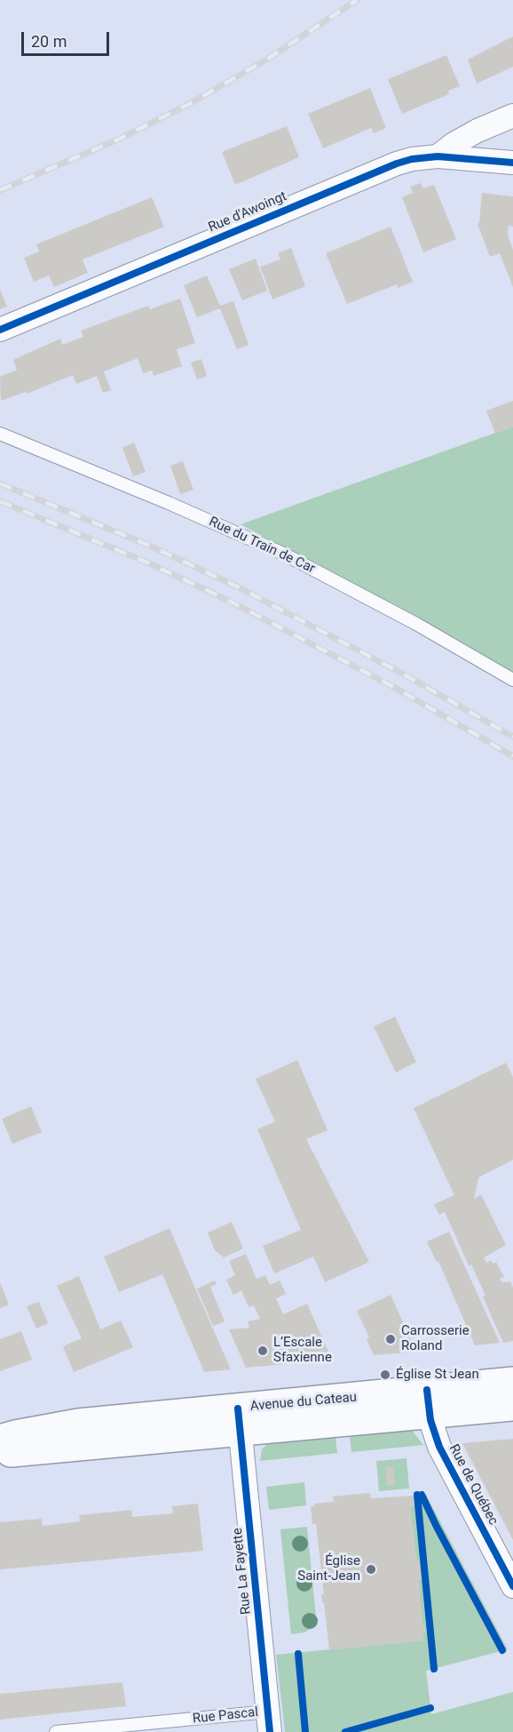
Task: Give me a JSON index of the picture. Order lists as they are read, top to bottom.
{
  "streets": {
    "main road": ["Avenue du Cateau"],
    "street": ["Rue d'Awoingt", "Rue de Québec", "Rue La Fayette"],
    "lane": ["Rue du Train de Car", "Rue Pascal"]
  },
  "crossings": [
    ["Avenue du Cateau", "Rue de Québec"],
    ["Avenue du Cateau", "Rue La Fayette"],
    ["Rue La Fayette", "Rue Pascal"]
  ],
  "places": [
    "Carrosserie Roland",
    "L’Escale Sfaxienne",
    "Église St Jean",
    "Église Saint-Jean"
  ],
  "scale_bar": "20 m"
}
